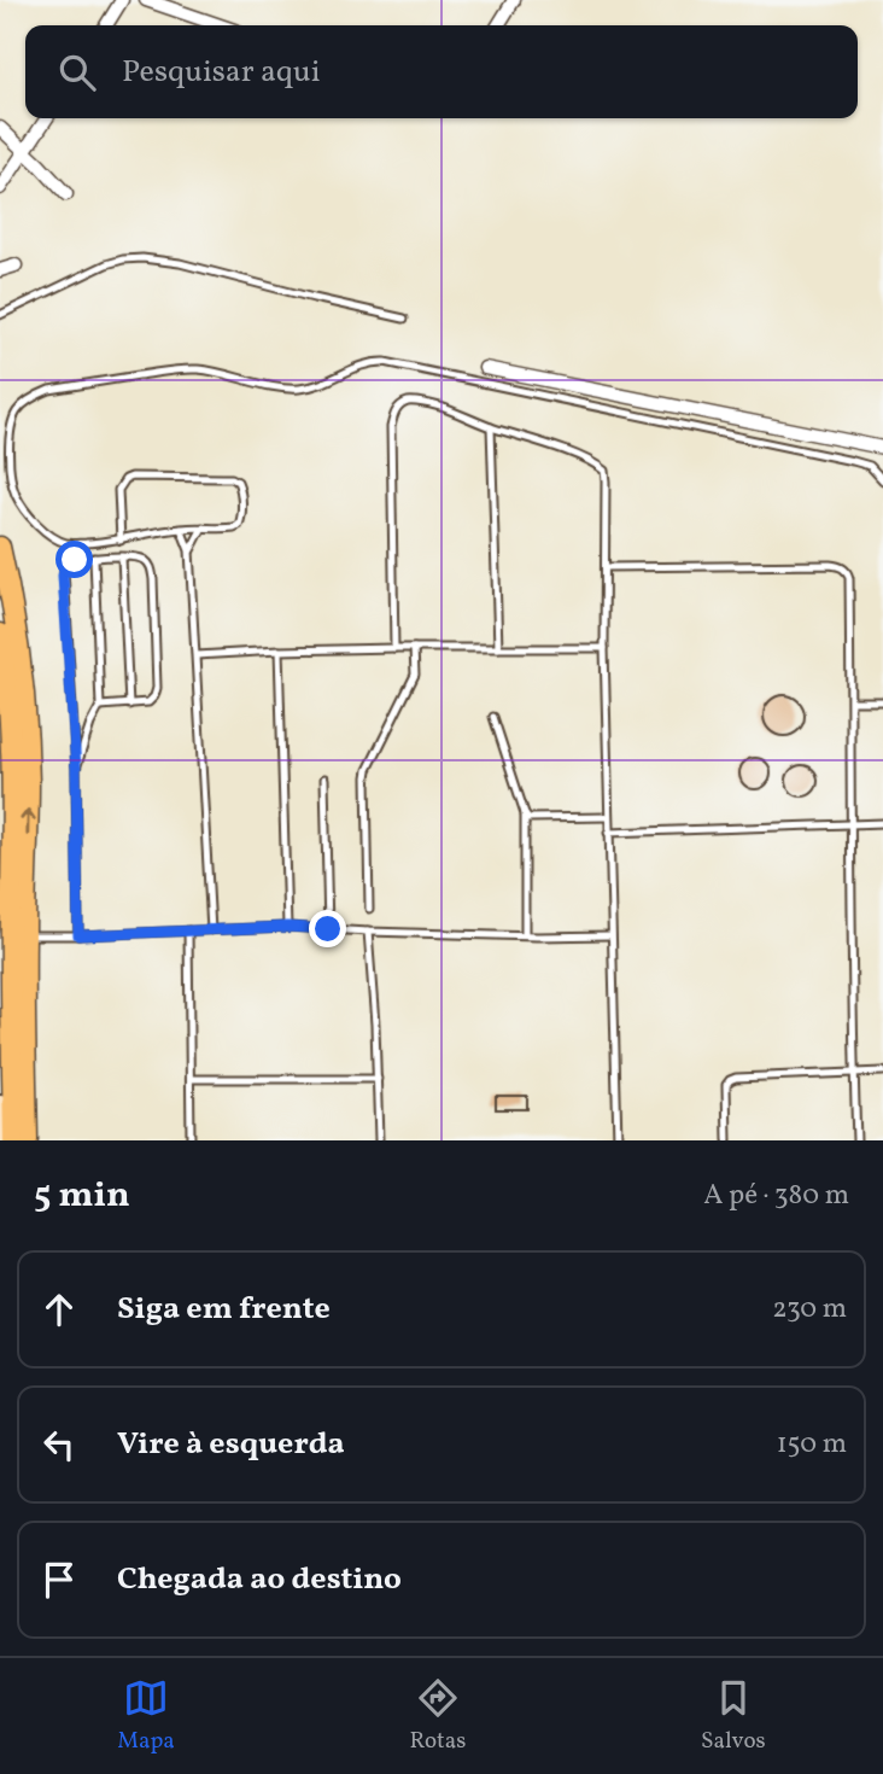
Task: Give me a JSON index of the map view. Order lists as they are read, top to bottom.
{
  "page": {
    "search": "Pesquisar aqui",
    "heading": ["5 min", "A pé · 380 m"],
    "list": [
      ["Siga em frente", "230 m"],
      ["Vire à esquerda", "150 m"],
      "Chegada ao destino"
    ],
    "nav": ["Mapa", "Rotas", "Salvos"]
  }
}
